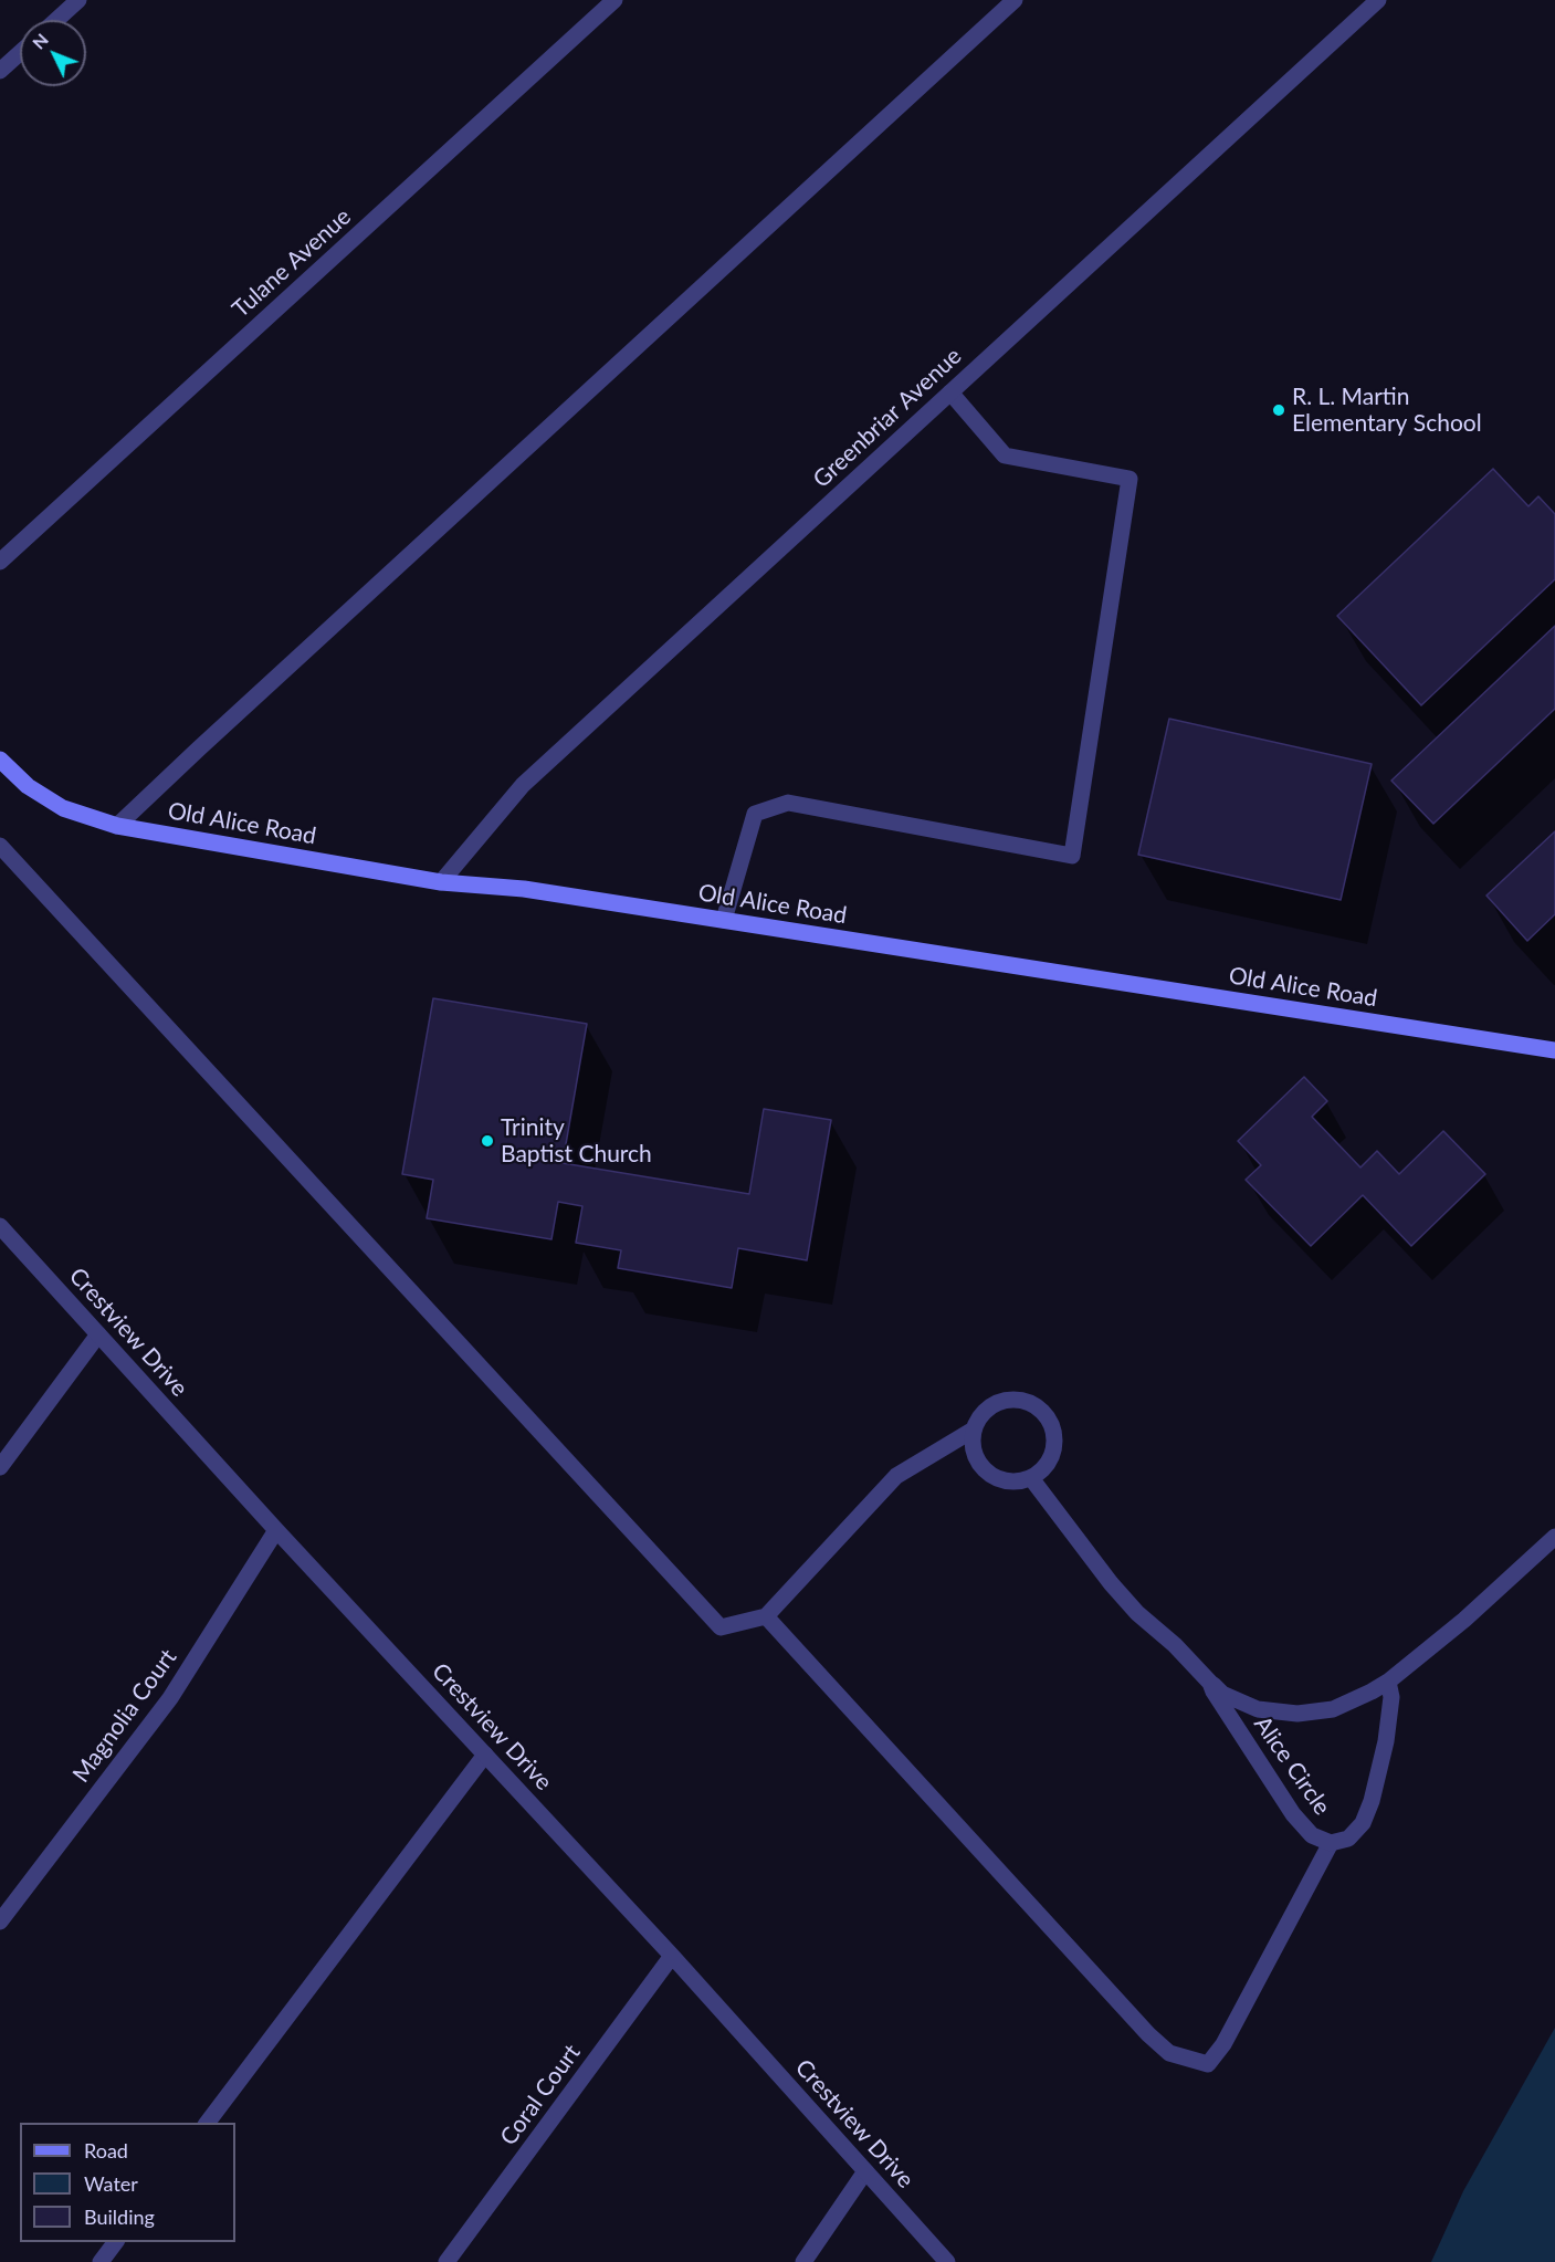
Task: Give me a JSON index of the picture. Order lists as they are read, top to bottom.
{
  "streets": {
    "street": [
      "Tulane Avenue",
      "Greenbriar Avenue",
      "Old Alice Road",
      "Crestview Drive",
      "Magnolia Court",
      "Alice Circle",
      "Coral Court"
    ]
  },
  "crossings": [
    ["Greenbriar Avenue", "Old Alice Road"],
    ["Crestview Drive", "Magnolia Court"],
    ["Crestview Drive", "Coral Court"]
  ],
  "places": ["R. L. Martin Elementary School", "Trinity Baptist Church"],
  "legend": ["Road", "Water", "Building"],
  "north": "top left"
}
